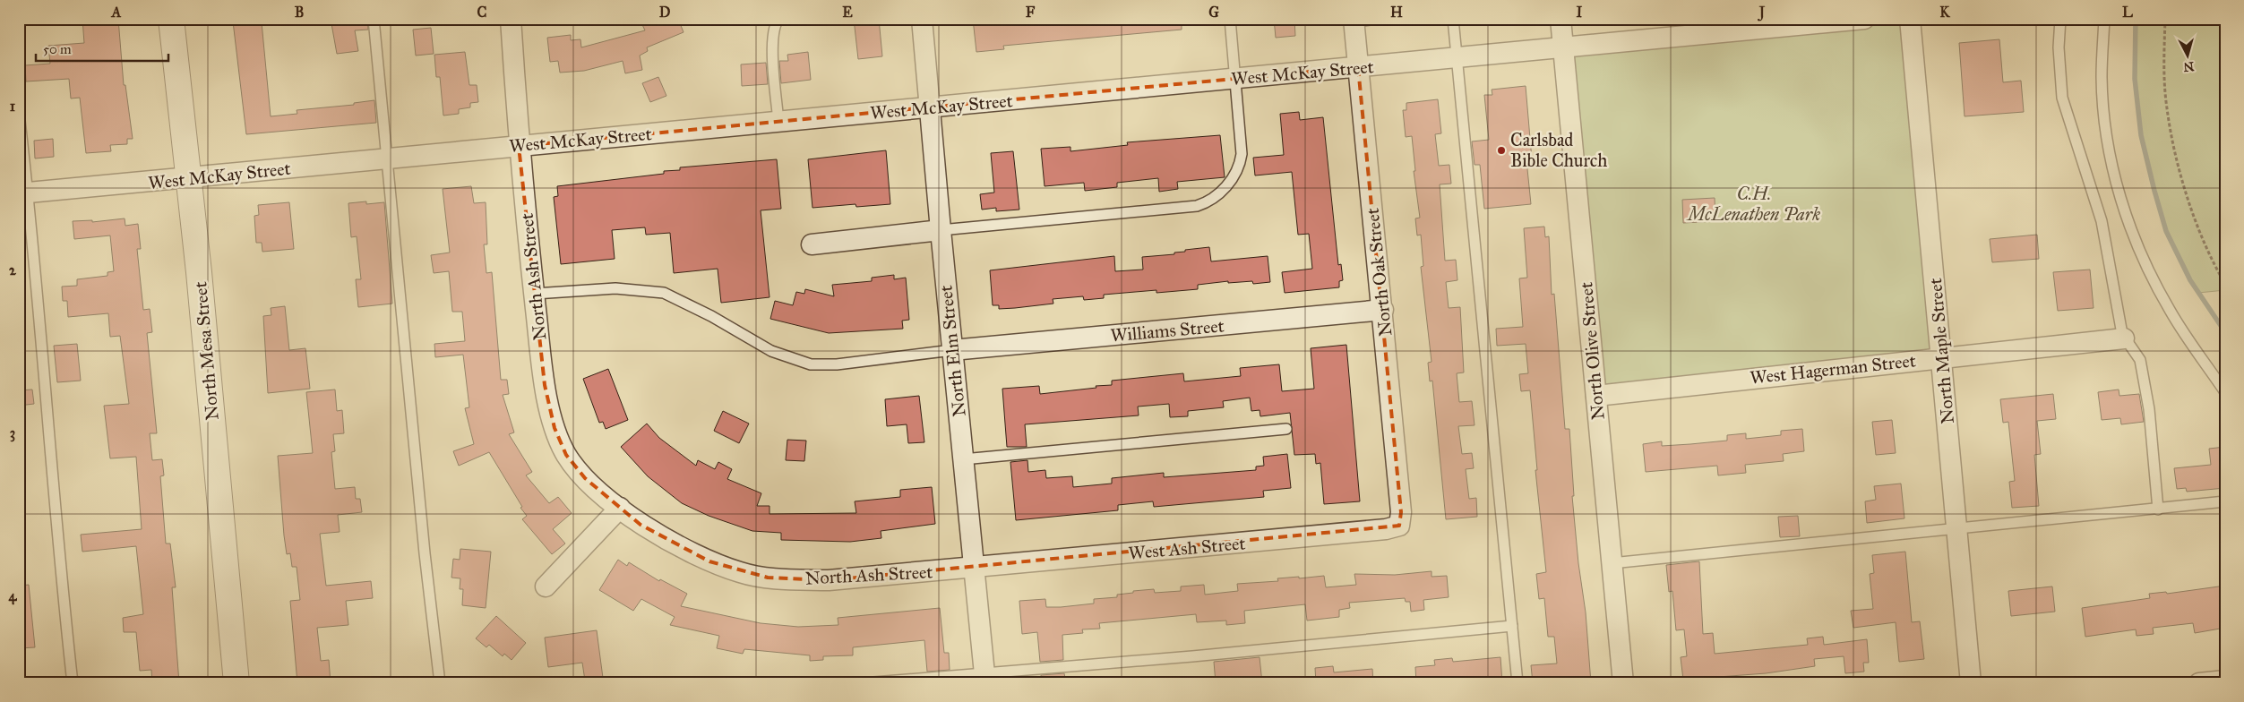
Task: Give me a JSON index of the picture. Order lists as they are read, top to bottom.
{
  "streets": {
    "street": [
      "West McKay Street",
      "North Oak Street",
      "North Ash Street",
      "Williams Street",
      "North Mesa Street",
      "North Elm Street",
      "North Olive Street",
      "North Maple Street",
      "West Hagerman Street",
      "West Ash Street"
    ]
  },
  "crossings": [
    ["West McKay Street", "North Oak Street"],
    ["West McKay Street", "North Ash Street"],
    ["West McKay Street", "North Mesa Street"],
    ["West McKay Street", "North Elm Street"],
    ["West McKay Street", "North Olive Street"],
    ["North Oak Street", "Williams Street"],
    ["North Oak Street", "West Ash Street"],
    ["North Ash Street", "North Elm Street"],
    ["North Ash Street", "West Ash Street"],
    ["Williams Street", "North Elm Street"],
    ["North Elm Street", "West Ash Street"],
    ["North Olive Street", "West Hagerman Street"],
    ["North Maple Street", "West Hagerman Street"]
  ],
  "parks": ["C.H. McLenathen Park"],
  "places": ["Carlsbad Bible Church"],
  "scale_bar": "50 m",
  "north": "bottom",
  "grid": {
    "columns": [
      "A",
      "B",
      "C",
      "D",
      "E",
      "F",
      "G",
      "H",
      "I",
      "J",
      "K",
      "L"
    ],
    "rows": [
      "1",
      "2",
      "3",
      "4"
    ]
  }
}
